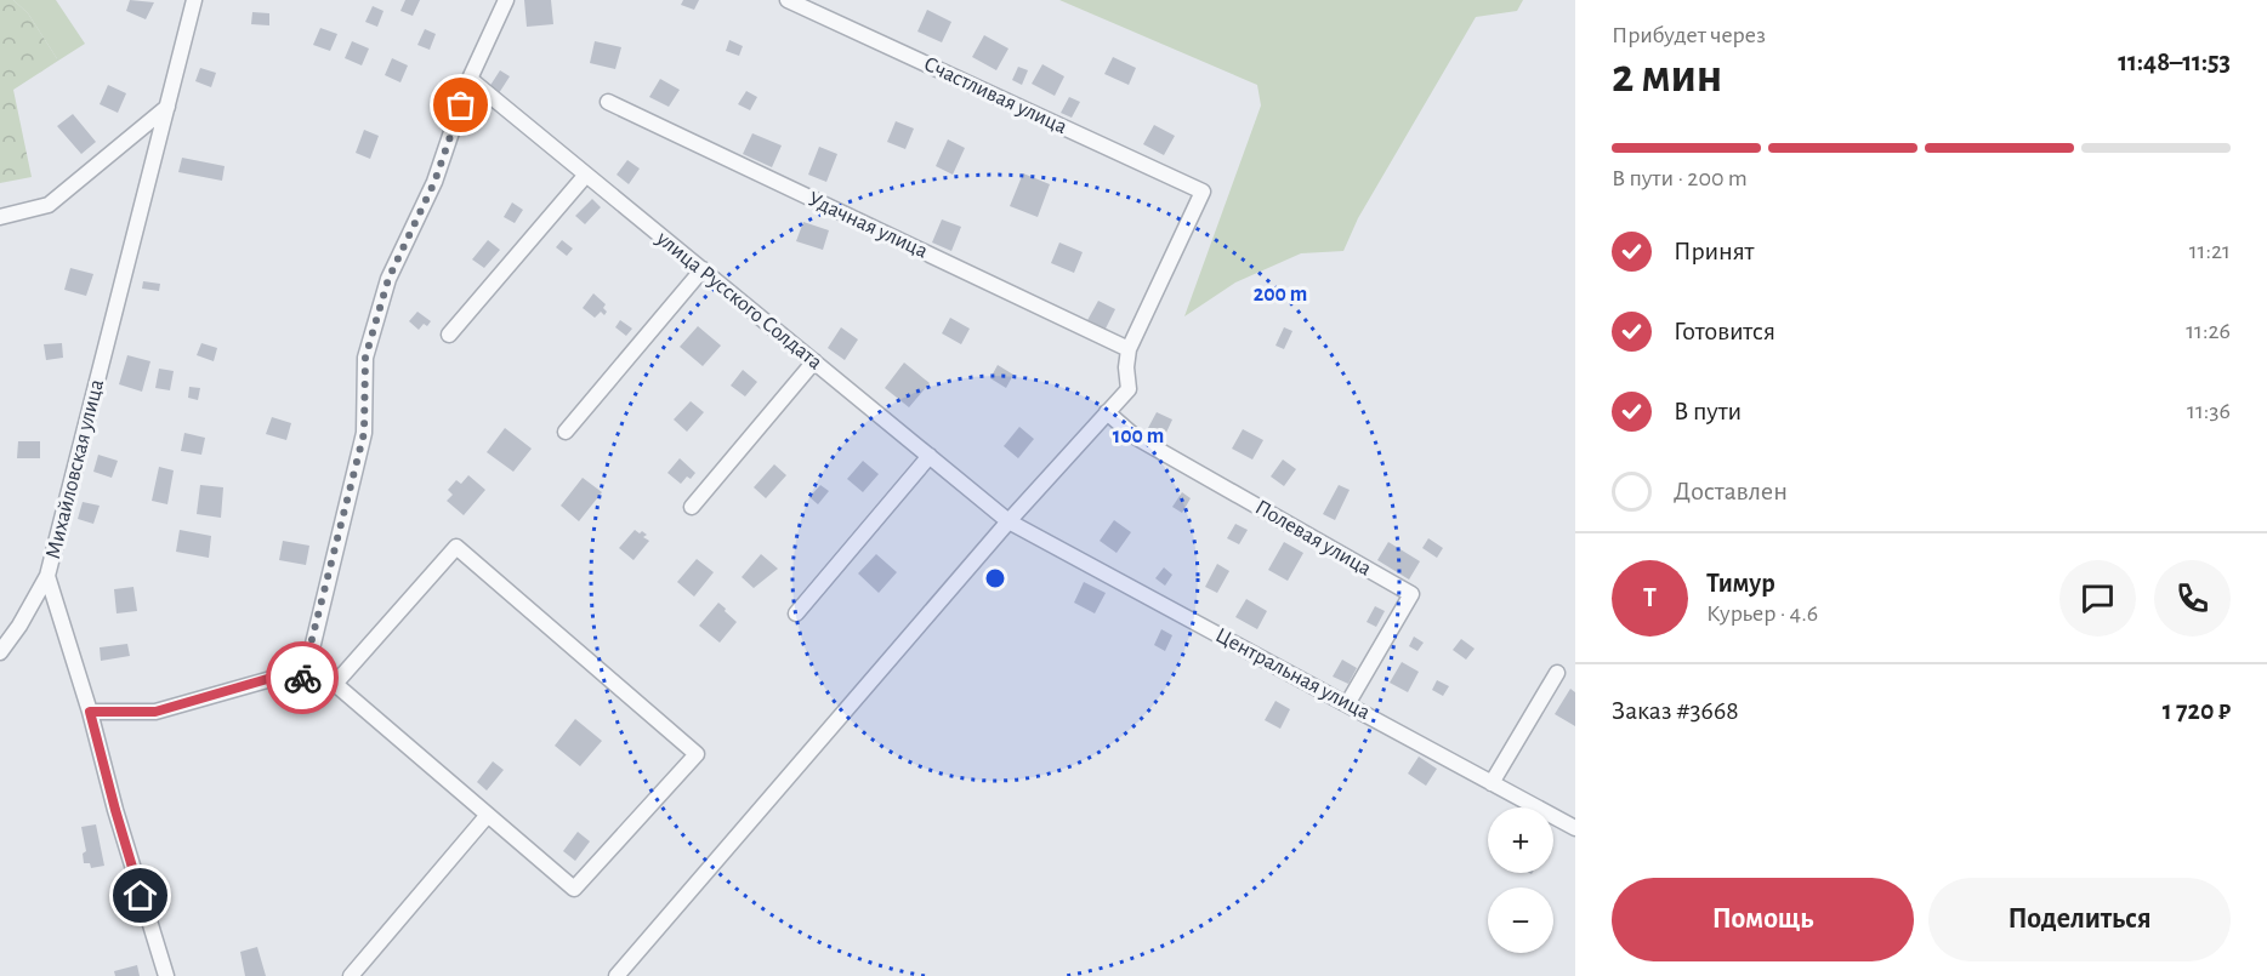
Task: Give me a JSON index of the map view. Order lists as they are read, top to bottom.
{
  "streets": {
    "street": [
      "Счастливая улица",
      "Удачная улица",
      "улица Русского Солдата",
      "Михайловская улица",
      "Полевая улица",
      "Центральная улица"
    ]
  },
  "crossings": [
    ["Счастливая улица", "Удачная улица"],
    ["улица Русского Солдата", "Центральная улица"],
    ["Полевая улица", "Центральная улица"]
  ],
  "page": {
    "heading": ["2 мин", "Прибудет через", "11:48–11:53"],
    "panel": [
      "Тимур",
      "Курьер · 4.6",
      "Заказ #3668",
      "1 720 ₽"
    ],
    "bar": "В пути · 200 m",
    "list": [
      ["Принят", "11:21"],
      ["Готовится", "11:26"],
      ["В пути", "11:36"],
      "Доставлен"
    ],
    "round": "Т",
    "map_buttons": ["+", "−"],
    "buttons": ["Помощь", "Поделиться"]
  },
  "rings": ["200 m", "100 m"]
}
